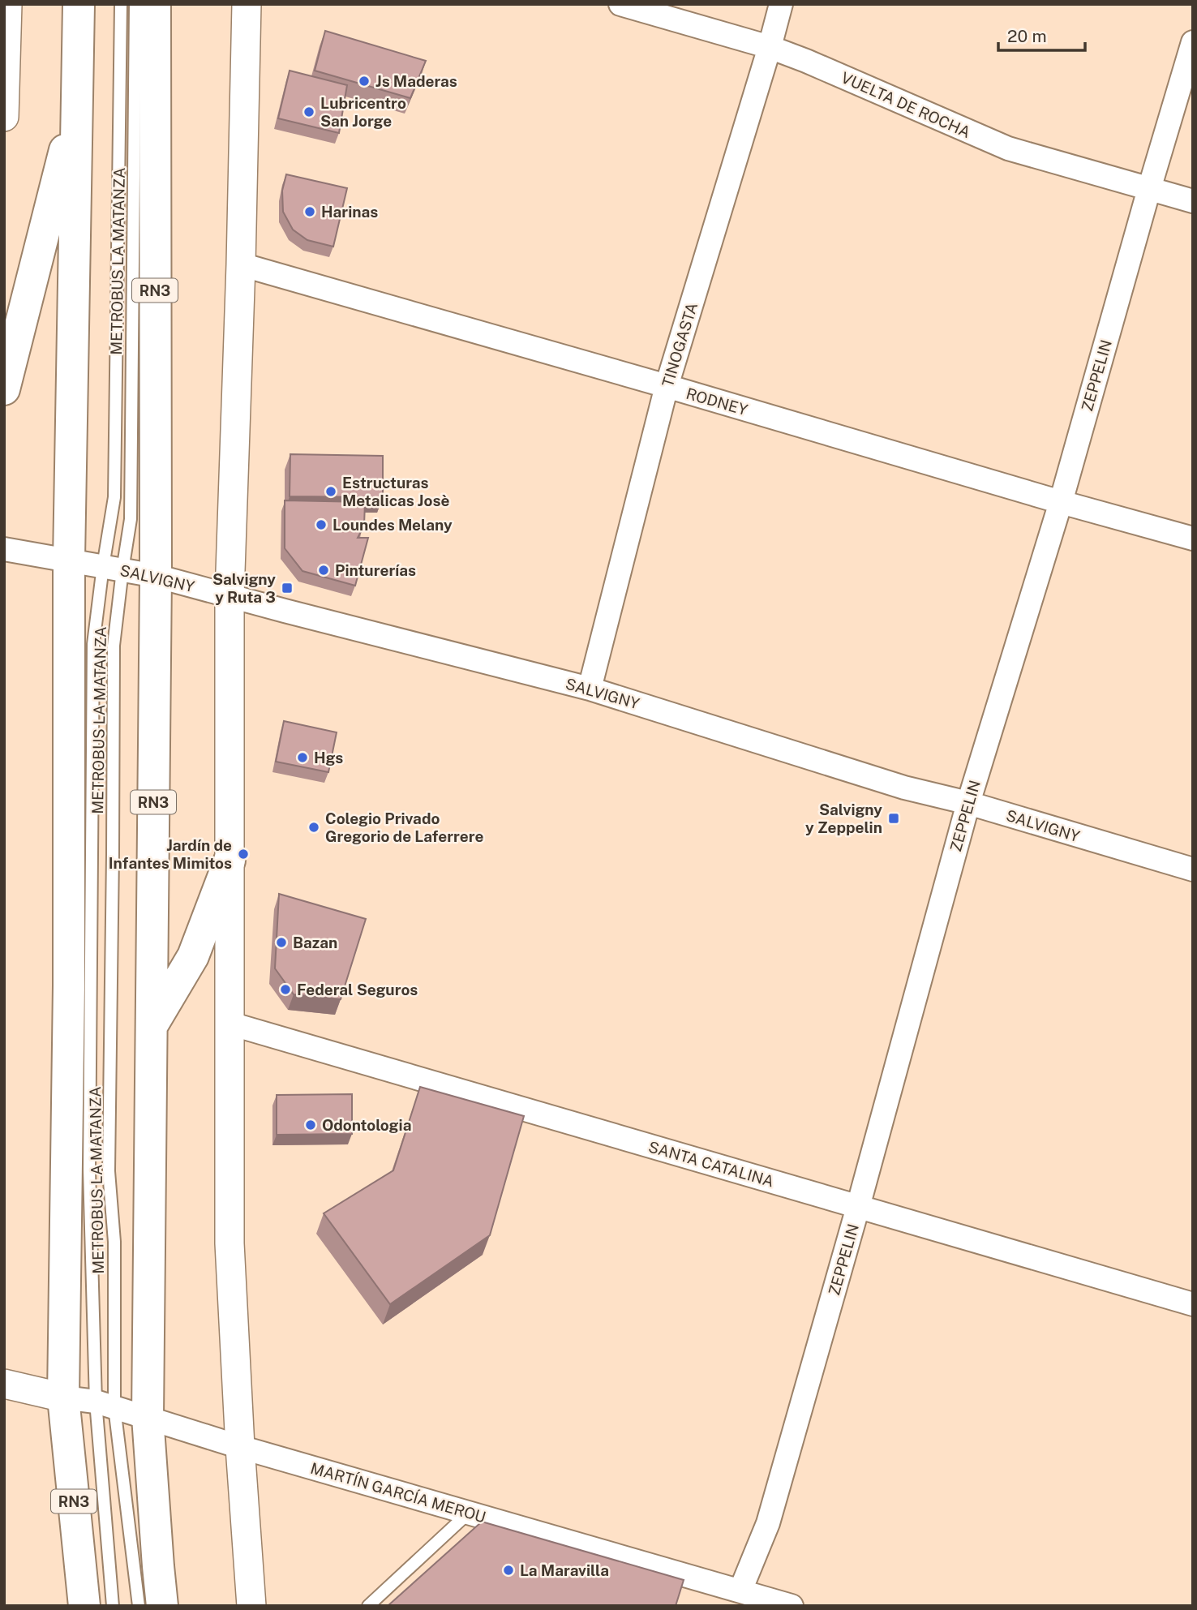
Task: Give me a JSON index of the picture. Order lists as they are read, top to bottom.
{
  "streets": {
    "highway": ["RN3"],
    "street": [
      "VUELTA DE ROCHA",
      "TINOGASTA",
      "ZEPPELIN",
      "RODNEY",
      "SALVIGNY",
      "SANTA CATALINA",
      "MARTÍN GARCÍA MEROU"
    ],
    "lane": ["METROBUS LA MATANZA"]
  },
  "crossings": [
    ["VUELTA DE ROCHA", "TINOGASTA"],
    ["VUELTA DE ROCHA", "ZEPPELIN"],
    ["METROBUS LA MATANZA", "SALVIGNY"],
    ["METROBUS LA MATANZA", "MARTÍN GARCÍA MEROU"],
    ["RN3", "SALVIGNY"],
    ["RN3", "MARTÍN GARCÍA MEROU"],
    ["TINOGASTA", "RODNEY"],
    ["TINOGASTA", "SALVIGNY"],
    ["ZEPPELIN", "RODNEY"],
    ["ZEPPELIN", "SALVIGNY"],
    ["ZEPPELIN", "SANTA CATALINA"],
    ["ZEPPELIN", "MARTÍN GARCÍA MEROU"]
  ],
  "places": {
    "other": [
      "Js Maderas",
      "Lubricentro San Jorge",
      "Harinas",
      "Estructuras Metalicas Josè",
      "Loundes Melany",
      "Pinturerías",
      "Hgs",
      "Colegio Privado Gregorio de Laferrere",
      "Jardín de Infantes Mimitos",
      "Bazan",
      "Federal Seguros",
      "Odontologia",
      "La Maravilla"
    ],
    "transit": ["Salvigny y Ruta 3", "Salvigny y Zeppelin"]
  },
  "scale_bar": "20 m"
}
